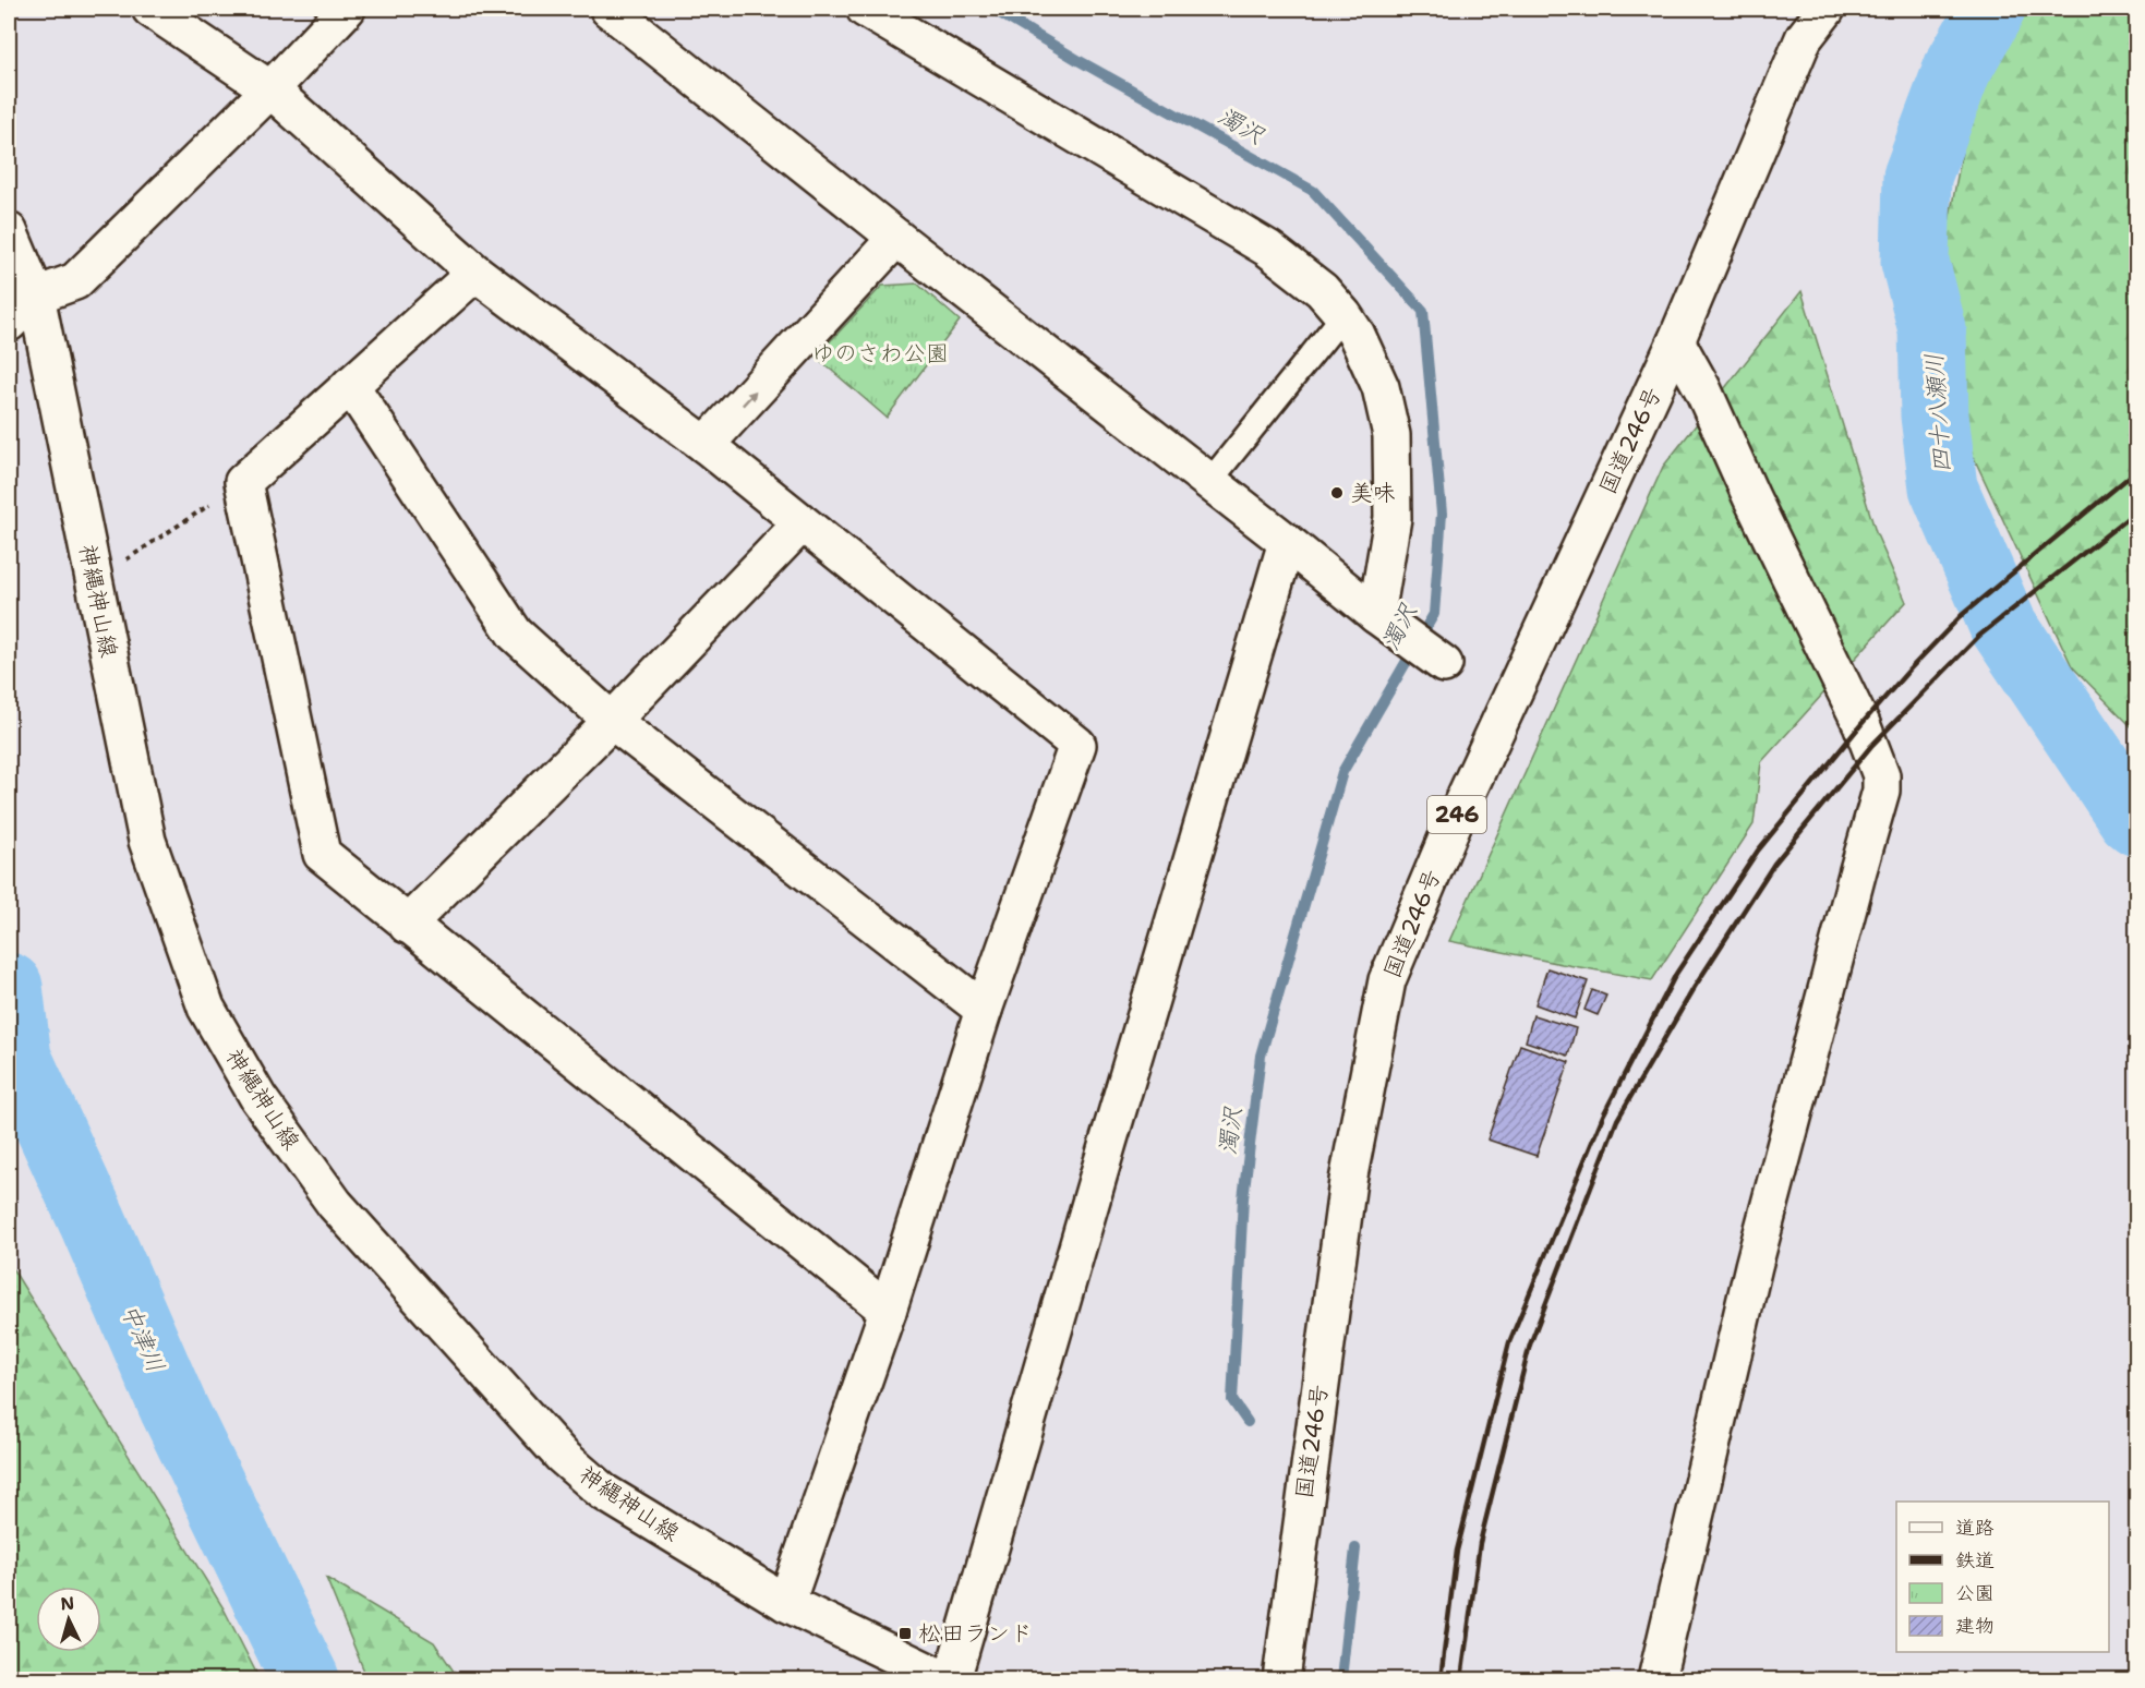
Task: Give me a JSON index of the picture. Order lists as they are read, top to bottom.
{
  "streets": {
    "main road": ["国道246号", "神縄神山線", "246"]
  },
  "water": ["濁沢", "四十八瀬川", "中津川"],
  "parks": ["ゆのさわ公園"],
  "places": {
    "other": ["美味"],
    "transit": ["松田ランド"]
  },
  "legend": [
    "道路",
    "鉄道",
    "公園",
    "建物"
  ],
  "north": "top"
}
